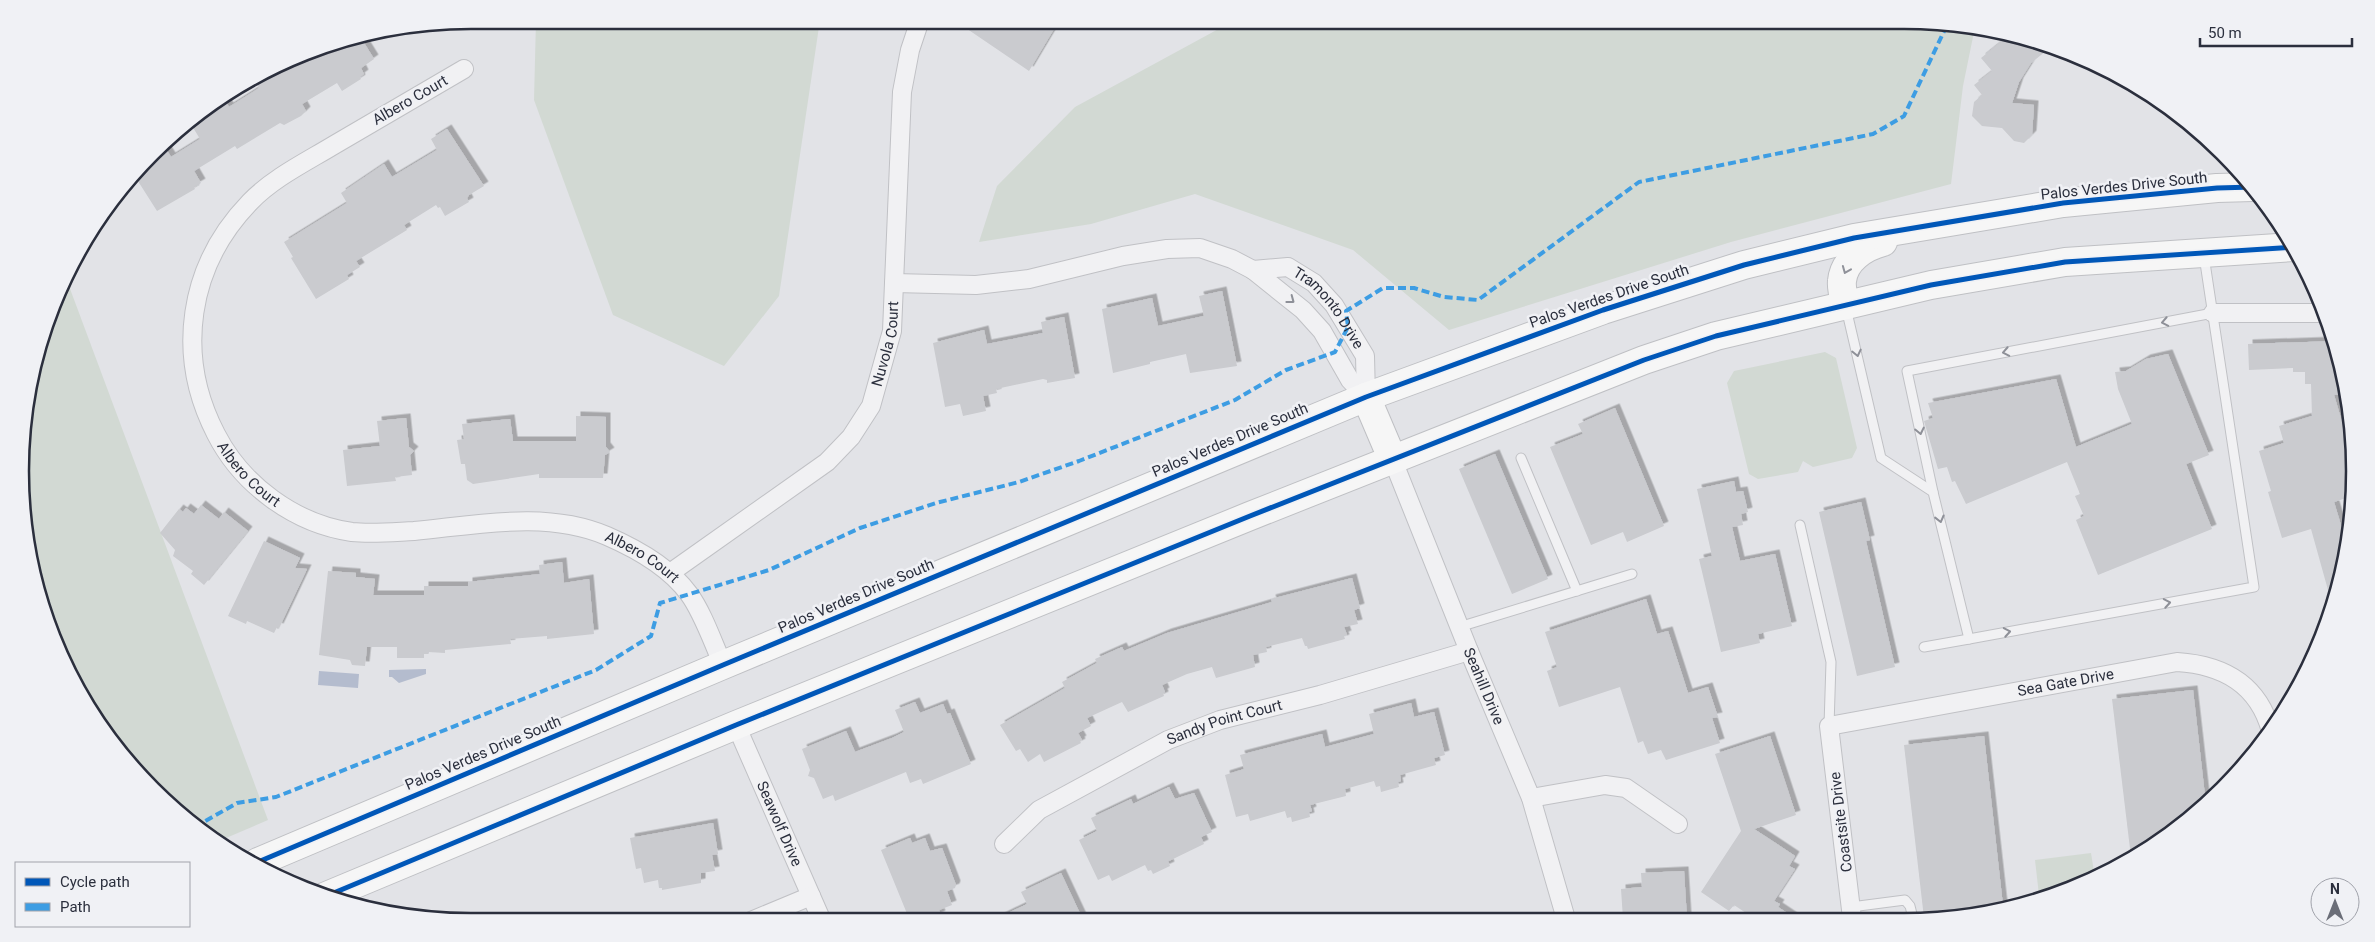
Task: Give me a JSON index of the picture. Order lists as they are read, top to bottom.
{
  "streets": {
    "main road": ["Palos Verdes Drive South"],
    "street": [
      "Albero Court",
      "Tramonto Drive",
      "Nuvola Court",
      "Sea Gate Drive",
      "Seahill Drive",
      "Sandy Point Court",
      "Coastsite Drive",
      "Seawolf Drive"
    ]
  },
  "crossings": [
    ["Albero Court", "Palos Verdes Drive South"],
    ["Albero Court", "Nuvola Court"],
    ["Palos Verdes Drive South", "Tramonto Drive"],
    ["Tramonto Drive", "Nuvola Court"],
    ["Sea Gate Drive", "Coastsite Drive"],
    ["Seahill Drive", "Sandy Point Court"]
  ],
  "legend": ["Cycle path", "Path"],
  "scale_bar": "50 m",
  "north": "top"
}
